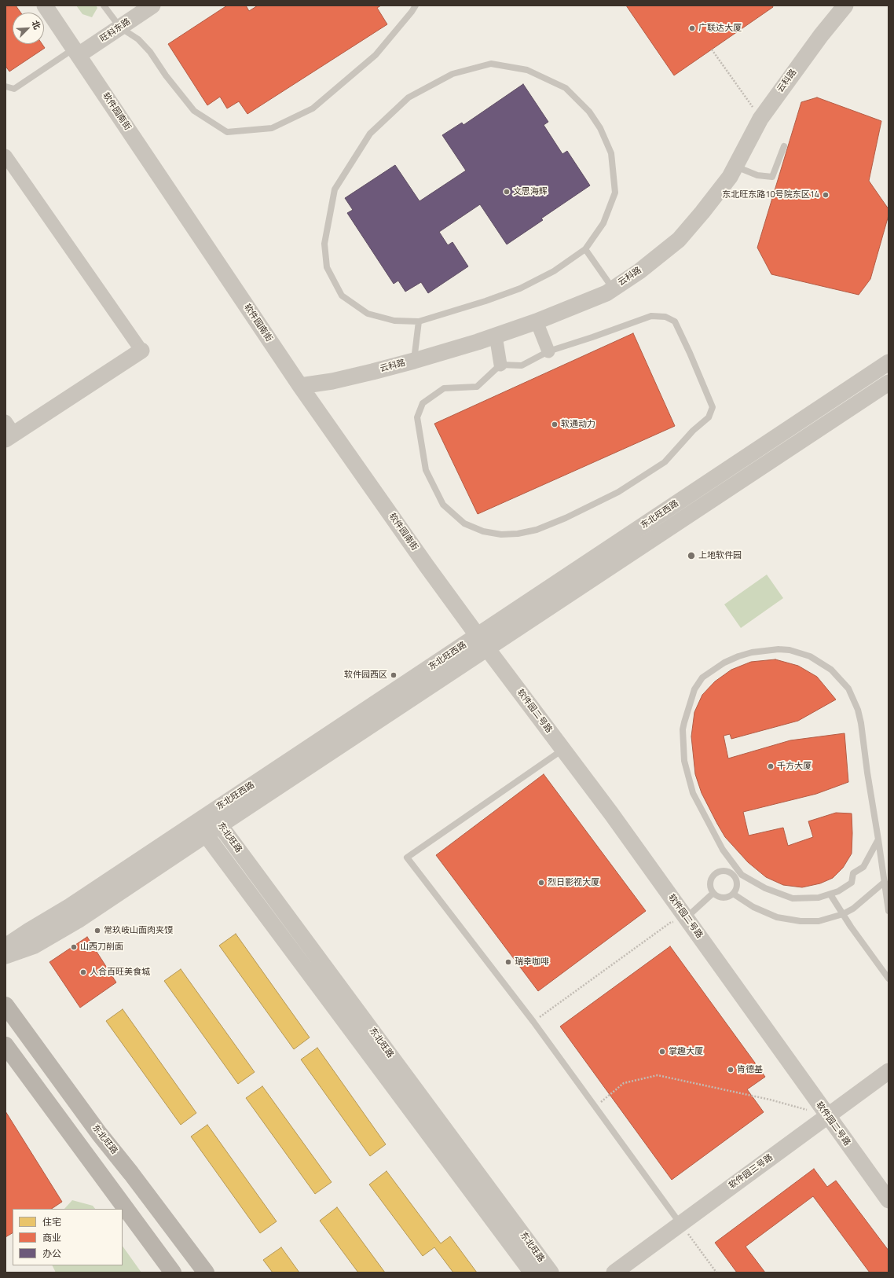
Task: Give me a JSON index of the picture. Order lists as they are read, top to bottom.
{
  "streets": {
    "main road": ["东北旺路"],
    "street": [
      "旺科东路",
      "云科路",
      "软件园南街",
      "东北旺西路",
      "软件园二号路",
      "软件园三号路"
    ]
  },
  "crossings": [
    ["旺科东路", "软件园南街"],
    ["云科路", "软件园南街"],
    ["软件园南街", "东北旺西路"],
    ["软件园南街", "软件园二号路"],
    ["东北旺西路", "软件园二号路"],
    ["东北旺西路", "东北旺路"],
    ["软件园二号路", "软件园三号路"]
  ],
  "places": [
    "广联达大厦",
    "文思海辉",
    "东北旺东路10号院东区14",
    "软通动力",
    "上地软件园",
    "软件园西区",
    "千方大厦",
    "烈日影视大厦",
    "常玖岐山面肉夹馍",
    "山西刀削面",
    "瑞幸咖啡",
    "人合百旺美食城",
    "掌趣大厦",
    "肯德基"
  ],
  "legend": ["住宅", "商业", "办公"],
  "north": "top right"
}
